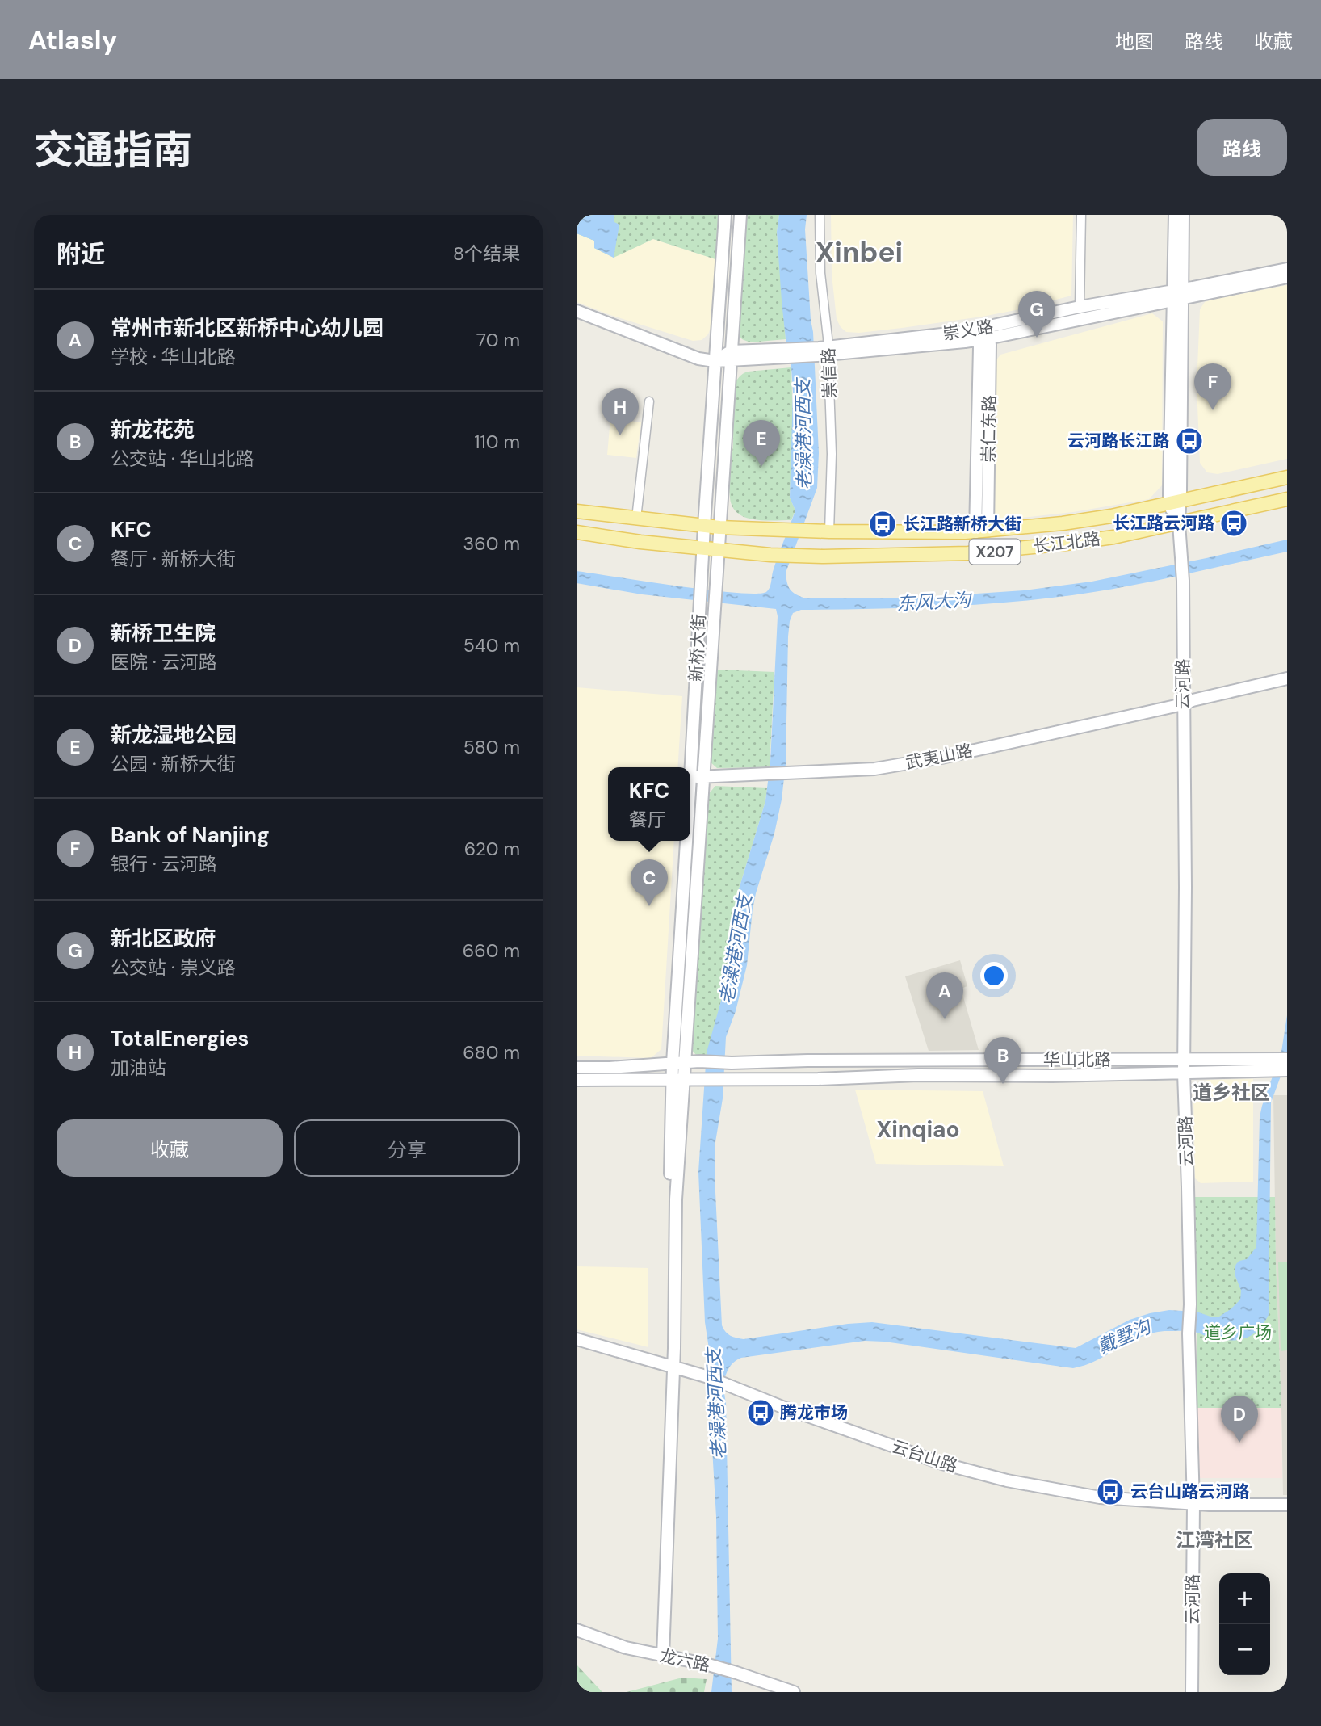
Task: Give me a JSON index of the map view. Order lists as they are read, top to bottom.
{
  "streets": {
    "main road": ["长江北路", "X207"],
    "street": [
      "崇义路",
      "崇信路",
      "崇仁东路",
      "新桥大街",
      "云河路",
      "武夷山路",
      "华山北路",
      "云台山路",
      "龙六路"
    ]
  },
  "crossings": [
    ["崇义路", "崇信路"],
    ["崇义路", "崇仁东路"],
    ["崇义路", "新桥大街"],
    ["崇义路", "云河路"],
    ["崇信路", "长江北路"],
    ["崇仁东路", "长江北路"],
    ["长江北路", "新桥大街"],
    ["长江北路", "云河路"],
    ["新桥大街", "武夷山路"],
    ["新桥大街", "华山北路"],
    ["云河路", "武夷山路"],
    ["云河路", "华山北路"],
    ["云河路", "云台山路"]
  ],
  "districts": [
    "Xinbei",
    "道乡社区",
    "Xinqiao",
    "江湾社区"
  ],
  "water": ["老澡港河西支", "东风大沟", "戴墅沟"],
  "parks": ["道乡广场"],
  "places": {
    "bus stop": [
      "云河路长江路",
      "长江路云河路",
      "长江路新桥大街",
      "腾龙市场",
      "云台山路云河路"
    ]
  },
  "page": {
    "header": "Atlasly",
    "nav": ["地图", "路线", "收藏"],
    "title": "交通指南",
    "buttons": [
      "路线",
      ["收藏", "分享"]
    ],
    "heading": ["附近", "8个结果"],
    "list": [
      {
        "mark": "A",
        "name": "常州市新北区新桥中心幼儿园",
        "note": "学校 · 华山北路",
        "value": "70 m"
      },
      {
        "mark": "B",
        "name": "新龙花苑",
        "note": "公交站 · 华山北路",
        "value": "110 m"
      },
      {
        "mark": "C",
        "name": "KFC",
        "note": "餐厅 · 新桥大街",
        "value": "360 m"
      },
      {
        "mark": "D",
        "name": "新桥卫生院",
        "note": "医院 · 云河路",
        "value": "540 m"
      },
      {
        "mark": "E",
        "name": "新龙湿地公园",
        "note": "公园 · 新桥大街",
        "value": "580 m"
      },
      {
        "mark": "F",
        "name": "Bank of Nanjing",
        "note": "银行 · 云河路",
        "value": "620 m"
      },
      {
        "mark": "G",
        "name": "新北区政府",
        "note": "公交站 · 崇义路",
        "value": "660 m"
      },
      {
        "mark": "H",
        "name": "TotalEnergies",
        "note": "加油站",
        "value": "680 m"
      }
    ],
    "pins": [
      "G",
      "F",
      "H",
      "E",
      "C",
      "A",
      "B",
      "D"
    ],
    "popup": ["KFC", "餐厅"],
    "map_buttons": ["+", "−"]
  }
}
